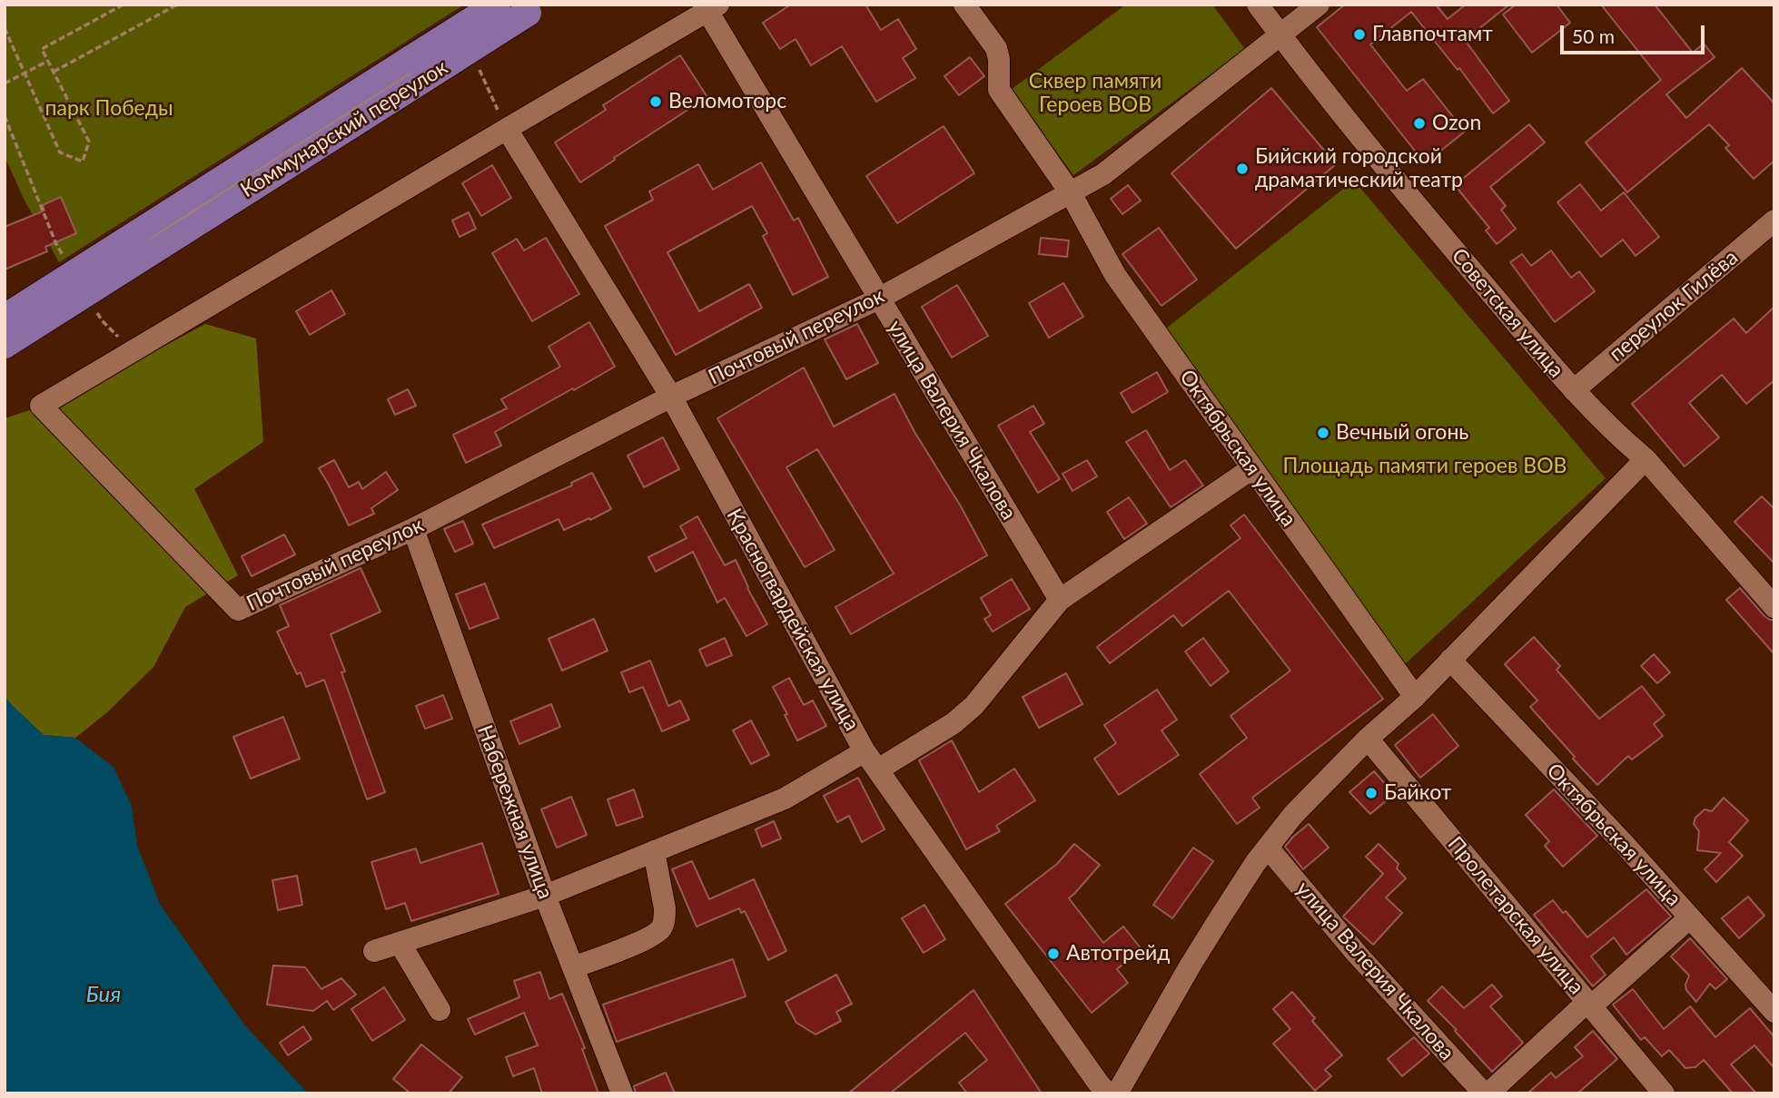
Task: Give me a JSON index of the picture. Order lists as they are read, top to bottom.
{
  "streets": {
    "main road": ["Коммунарский переулок"],
    "street": [
      "переулок Гилёва",
      "Советская улица",
      "Почтовый переулок",
      "улица Валерия Чкалова",
      "Октябрьская улица",
      "Красногвардейская улица",
      "Набережная улица",
      "Пролетарская улица"
    ]
  },
  "crossings": [
    ["переулок Гилёва", "Советская улица"],
    ["Советская улица", "Почтовый переулок"],
    ["Почтовый переулок", "улица Валерия Чкалова"],
    ["Почтовый переулок", "Октябрьская улица"],
    ["Почтовый переулок", "Красногвардейская улица"],
    ["Почтовый переулок", "Набережная улица"]
  ],
  "water": ["Бия"],
  "parks": ["Сквер памяти Героев ВОВ", "парк Победы", "Площадь памяти героев ВОВ"],
  "places": [
    "Главпочтамт",
    "Веломоторс",
    "Ozon",
    "Бийский городской драматический театр",
    "Вечный огонь",
    "Байкот",
    "Автотрейд"
  ],
  "scale_bar": "50 m"
}
